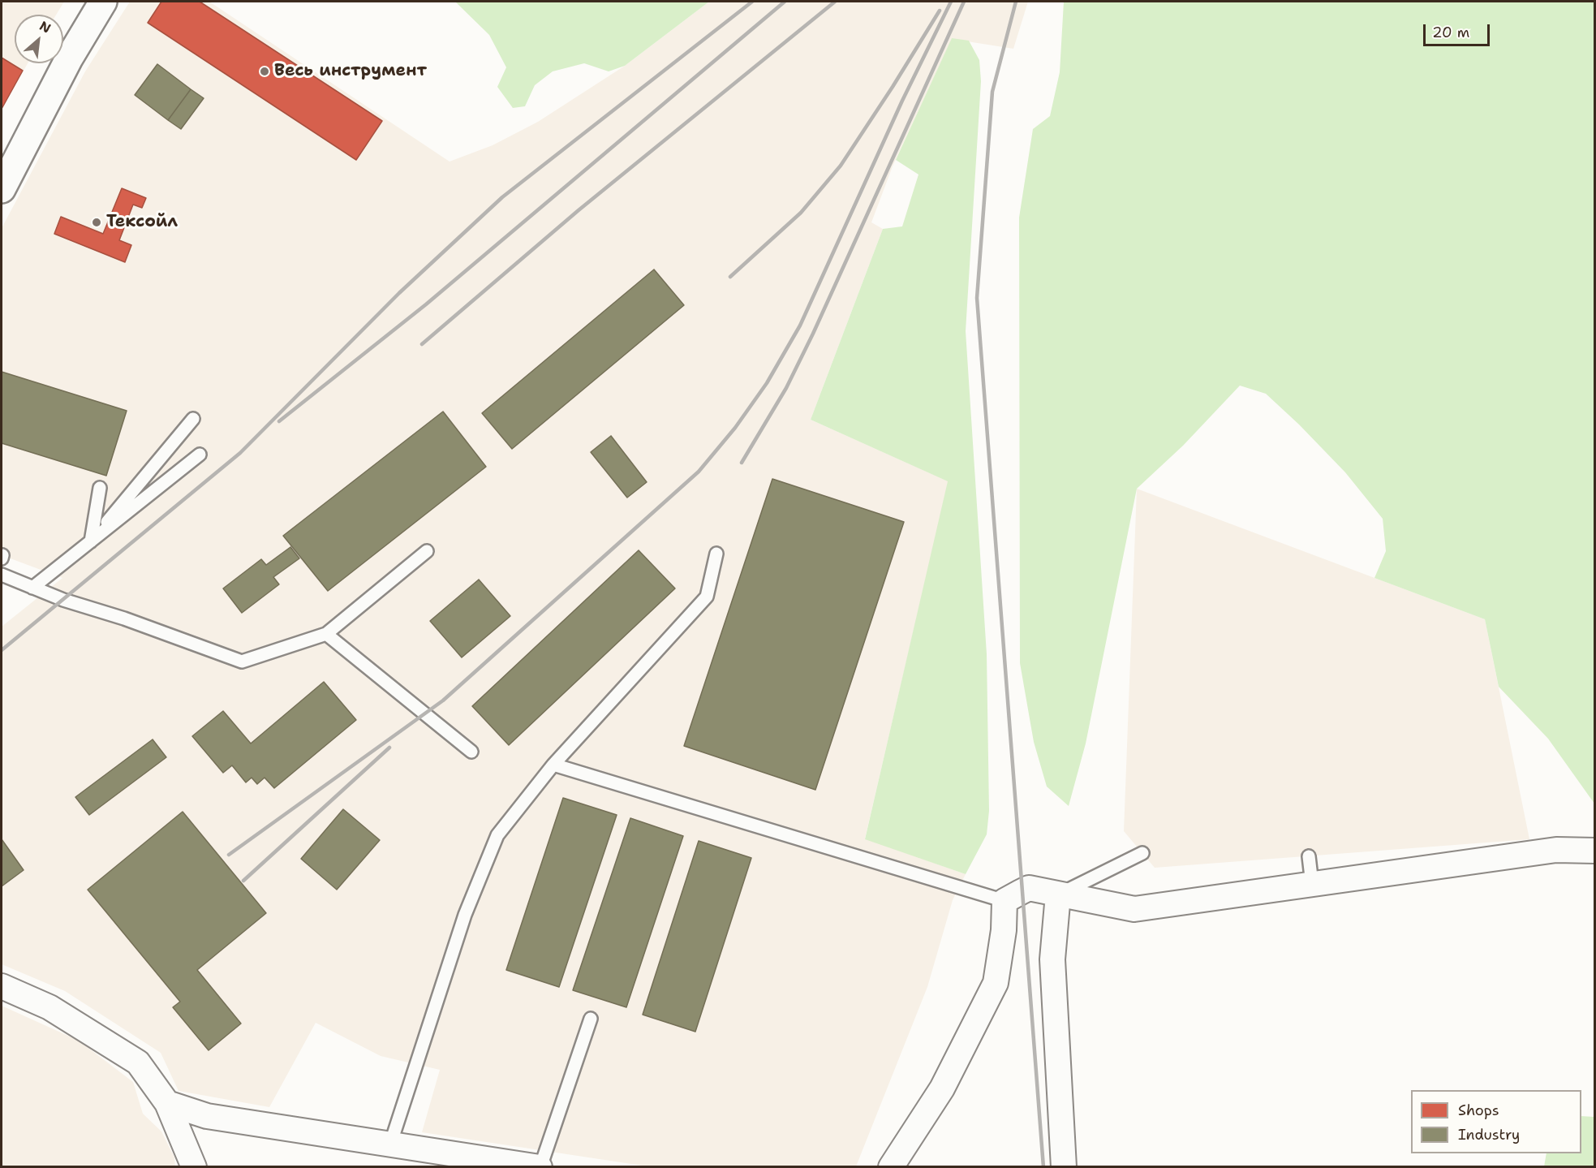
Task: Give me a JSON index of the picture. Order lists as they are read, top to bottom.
{
  "places": ["Весь инструмент", "Тексойл"],
  "legend": ["Shops", "Industry"],
  "scale_bar": "20 m",
  "north": "top right"
}
